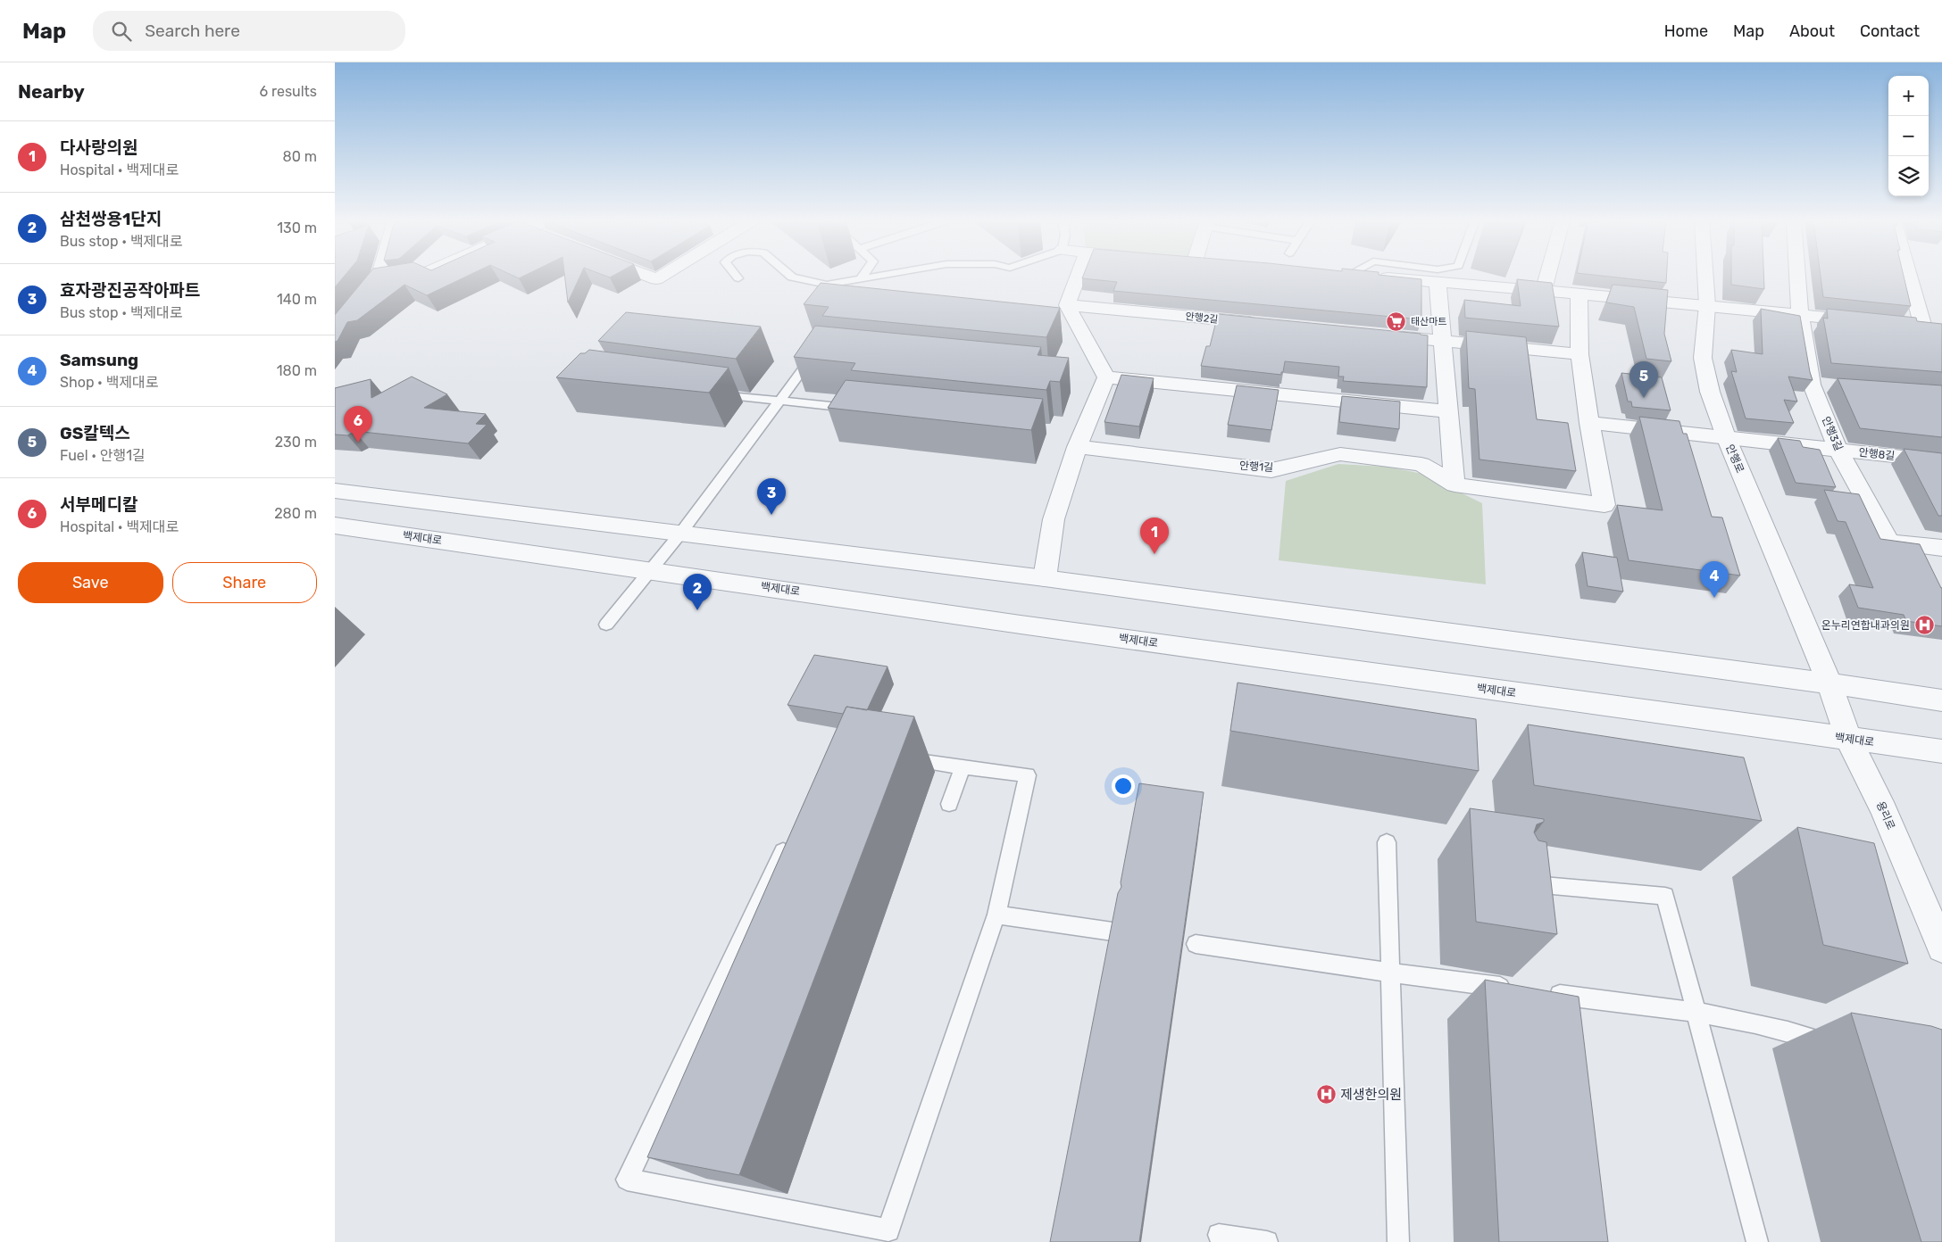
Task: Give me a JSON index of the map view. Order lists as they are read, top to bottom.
{
  "streets": {
    "street": [
      "안행2길",
      "안행3길",
      "안행8길",
      "안행로",
      "안행1길",
      "백제대로",
      "용리로"
    ]
  },
  "crossings": [
    ["안행3길", "안행8길"],
    ["안행8길", "안행로"],
    ["안행로", "용리로"],
    ["백제대로", "용리로"]
  ],
  "places": {
    "supermarket": ["태산마트"],
    "hospital": ["온누리연합내과의원", "제생한의원"]
  },
  "page": {
    "header": "Map",
    "search": "Search here",
    "nav": [
      "Home",
      "Map",
      "About",
      "Contact"
    ],
    "heading": ["Nearby", "6 results"],
    "map_buttons": ["+", "−"],
    "list": [
      {
        "mark": "1",
        "name": "다사랑의원",
        "note": "Hospital · 백제대로",
        "value": "80 m"
      },
      {
        "mark": "2",
        "name": "삼천쌍용1단지",
        "note": "Bus stop · 백제대로",
        "value": "130 m"
      },
      {
        "mark": "3",
        "name": "효자광진공작아파트",
        "note": "Bus stop · 백제대로",
        "value": "140 m"
      },
      {
        "mark": "4",
        "name": "Samsung",
        "note": "Shop · 백제대로",
        "value": "180 m"
      },
      {
        "mark": "5",
        "name": "GS칼텍스",
        "note": "Fuel · 안행1길",
        "value": "230 m"
      },
      {
        "mark": "6",
        "name": "서부메디칼",
        "note": "Hospital · 백제대로",
        "value": "280 m"
      }
    ],
    "pins": [
      "5",
      "6",
      "3",
      "1",
      "4",
      "2"
    ],
    "buttons": ["Save", "Share"]
  }
}
